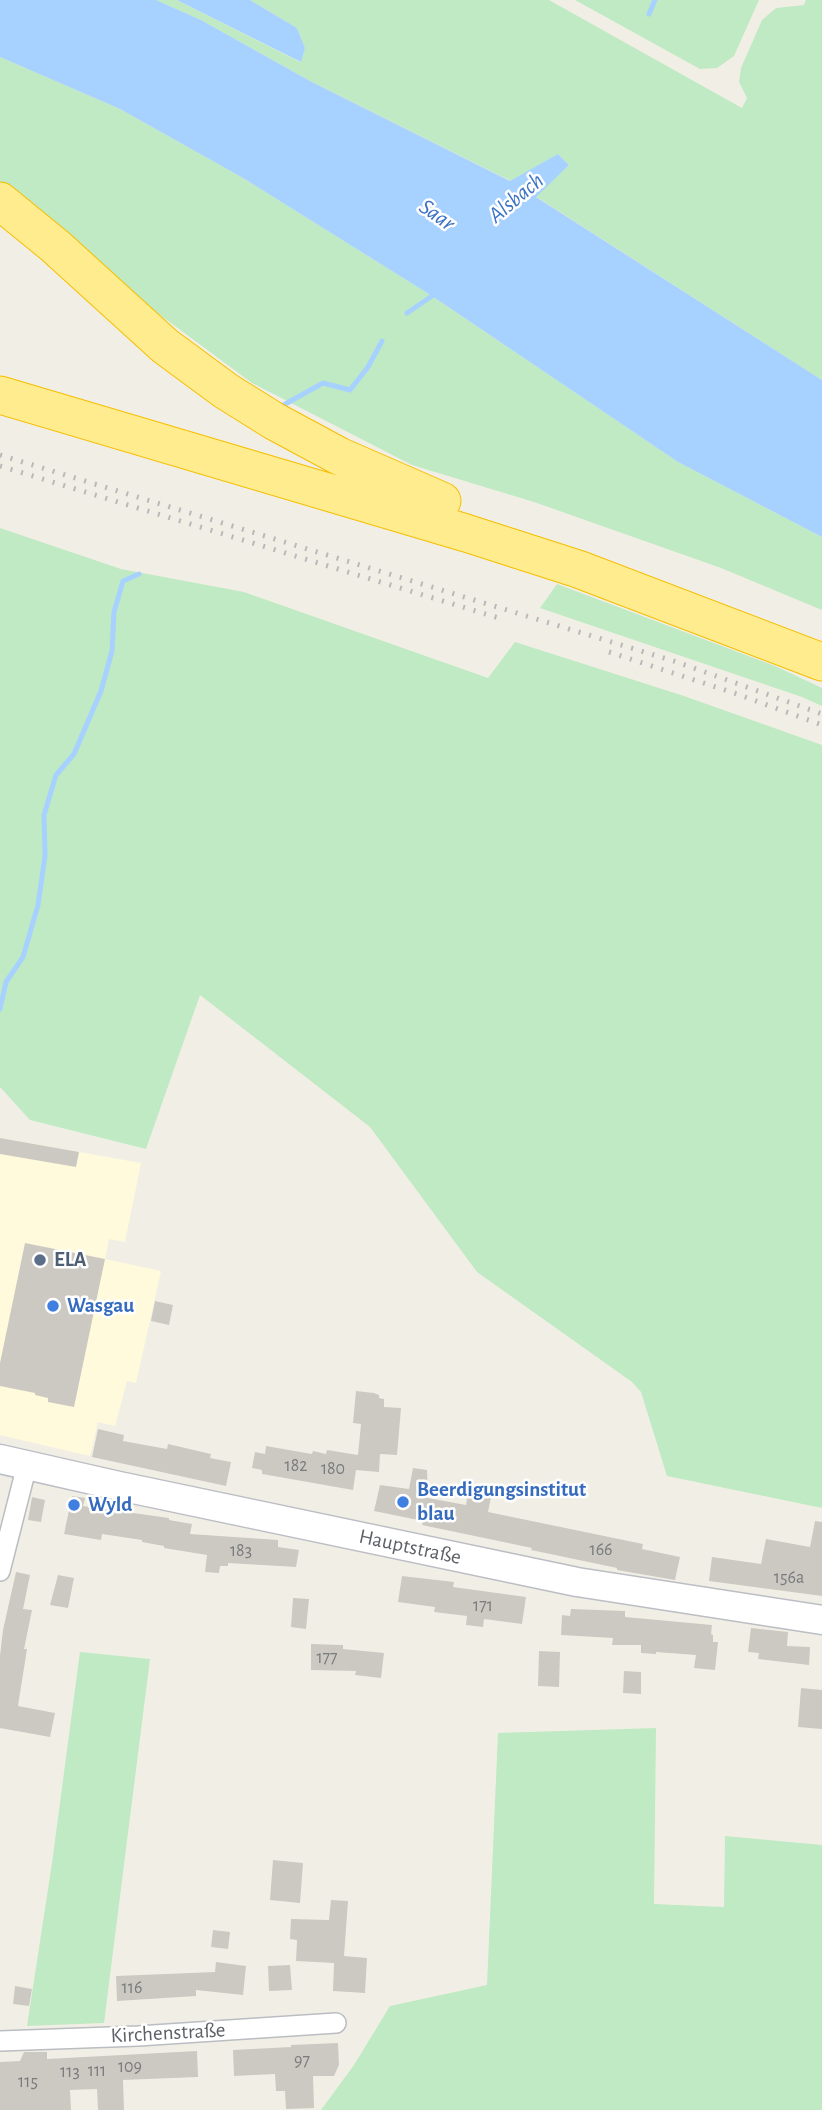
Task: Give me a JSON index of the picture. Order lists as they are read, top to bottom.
{
  "streets": {
    "main road": ["Hauptstraße"],
    "street": ["Kirchenstraße"]
  },
  "water": ["Alsbach", "Saar"],
  "places": [
    "ELA",
    "Wasgau",
    "Beerdigungsinstitut blau",
    "Wyld"
  ],
  "house_numbers": [
    "182",
    "180",
    "166",
    "183",
    "156a",
    "171",
    "177",
    "116",
    "97",
    "109",
    "111",
    "113",
    "115"
  ]
}
